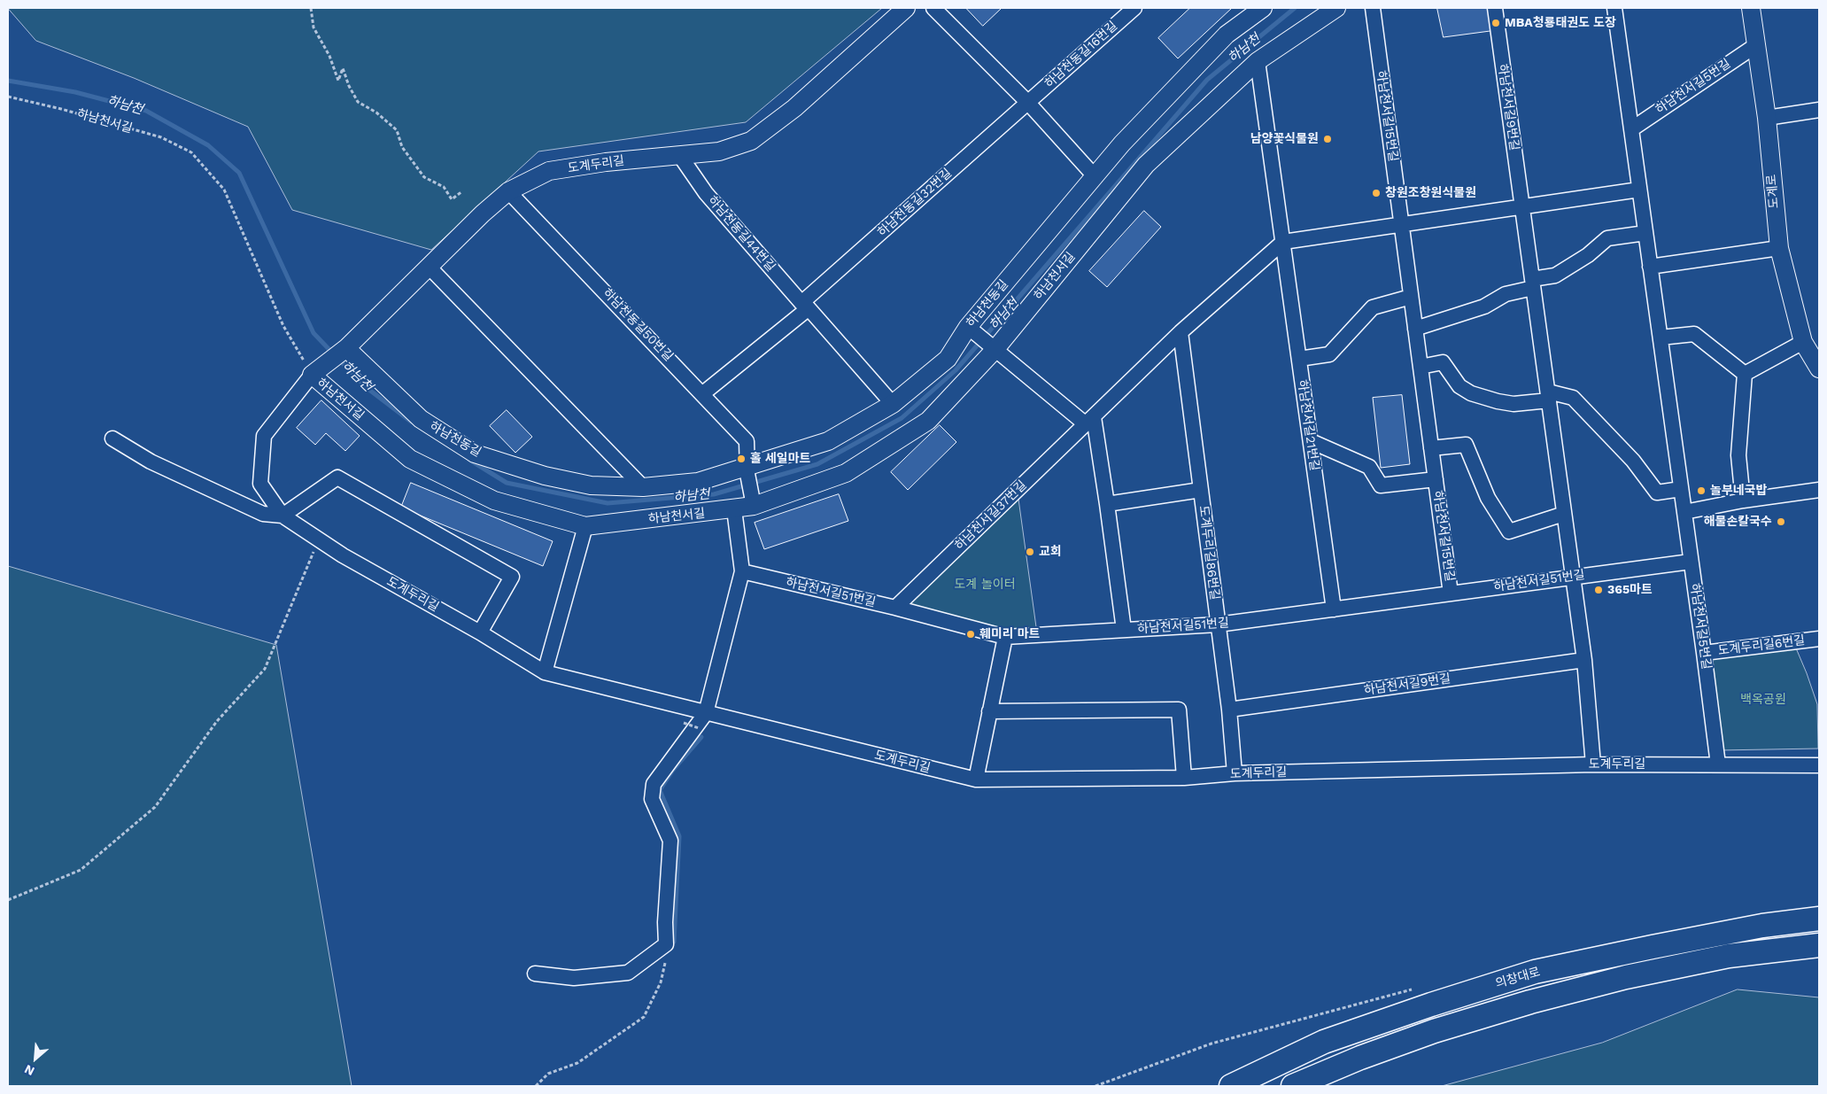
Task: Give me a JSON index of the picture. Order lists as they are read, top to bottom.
{
  "streets": {
    "highway": ["의창대로"],
    "street": [
      "하남천동길16번길",
      "하남천서길5번길",
      "하남천서길9번길",
      "하남천서길15번길",
      "하남천서길",
      "도계두리길",
      "도계로",
      "하남천동길32번길",
      "하남천동길44번길",
      "하남천동길",
      "하남천동길50번길",
      "하남천서길21번길",
      "하남천서길37번길",
      "도계두리길86번길",
      "하남천서길51번길",
      "도계두리길6번길"
    ]
  },
  "crossings": [
    ["하남천동길16번길", "하남천동길32번길"],
    ["하남천서길5번길", "도계두리길"],
    ["하남천서길5번길", "도계로"],
    ["하남천서길5번길", "하남천서길51번길"],
    ["하남천서길5번길", "도계두리길6번길"],
    ["하남천서길9번길", "도계두리길"],
    ["하남천서길9번길", "도계두리길86번길"],
    ["하남천서길9번길", "하남천서길51번길"],
    ["하남천서길15번길", "하남천서길21번길"],
    ["하남천서길15번길", "하남천서길51번길"],
    ["하남천서길", "도계두리길"],
    ["하남천서길", "하남천동길50번길"],
    ["하남천서길", "하남천서길21번길"],
    ["도계두리길", "하남천동길44번길"],
    ["도계두리길", "하남천동길"],
    ["도계두리길", "하남천동길50번길"],
    ["도계두리길", "도계두리길86번길"],
    ["하남천동길32번길", "하남천동길44번길"],
    ["하남천동길44번길", "하남천동길"],
    ["하남천동길", "하남천동길50번길"],
    ["하남천서길21번길", "하남천서길51번길"],
    ["하남천서길37번길", "하남천서길51번길"],
    ["도계두리길86번길", "하남천서길51번길"]
  ],
  "water": ["하남천"],
  "parks": ["도계 놀이터", "백옥공원"],
  "places": [
    "MBA청룡태권도 도장",
    "남양꽃식물원",
    "창원조창원식물원",
    "홀 세일마트",
    "놀부네국밥",
    "해물손칼국수",
    "교회",
    "365마트",
    "훼미리 마트"
  ],
  "north": "bottom left"
}
